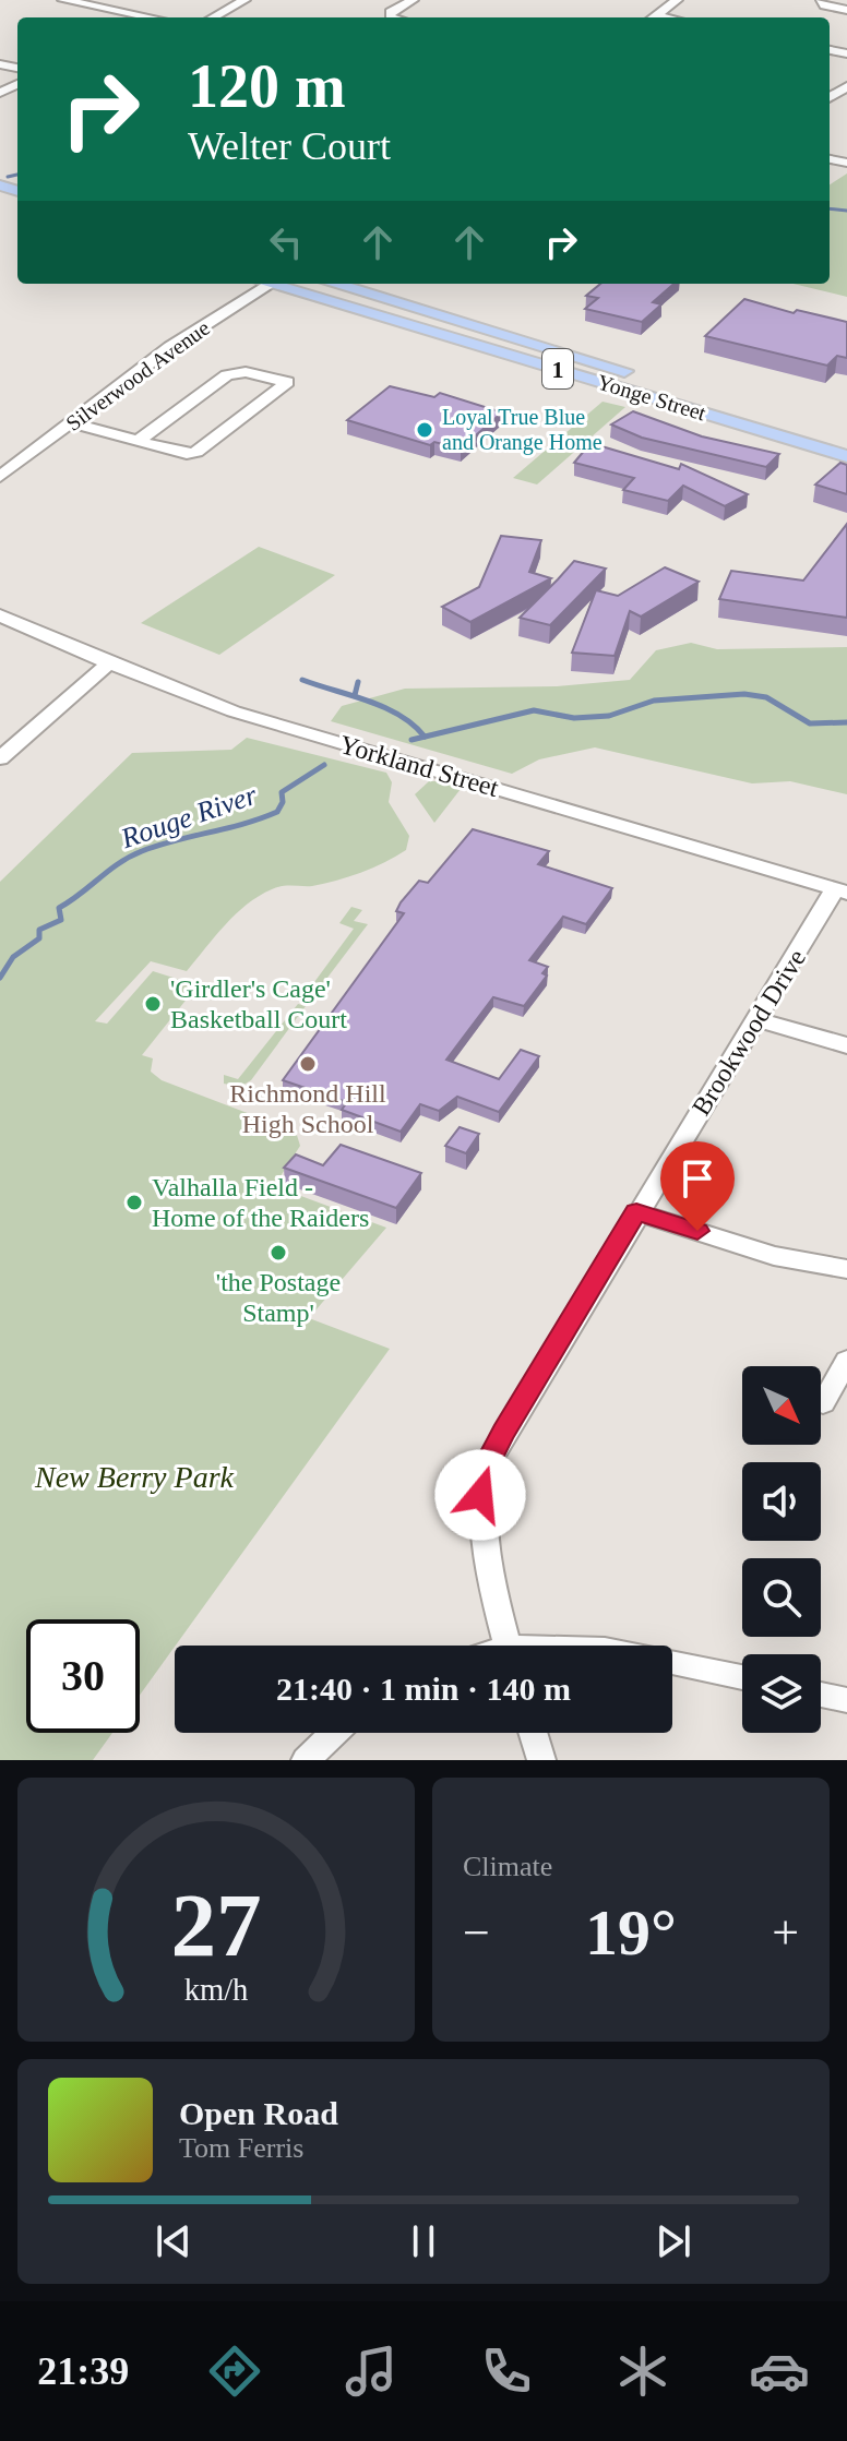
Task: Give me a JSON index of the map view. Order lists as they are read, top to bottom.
{
  "streets": {
    "main road": ["1", "Yonge Street"],
    "street": ["Silverwood Avenue", "Yorkland Street", "Brookwood Drive"]
  },
  "crossings": [
    ["Yorkland Street", "Brookwood Drive"]
  ],
  "water": ["Rouge River"],
  "parks": ["New Berry Park"],
  "places": [
    "Loyal True Blue and Orange Home",
    "'Girdler's Cage' Basketball Court",
    "Richmond Hill High School",
    "Valhalla Field - Home of the Raiders",
    "'the Postage Stamp'"
  ],
  "north": "bottom right",
  "page": {
    "turn": ["120 m", "Welter Court"],
    "limit": "30",
    "trip": "21:40 · 1 min · 140 m",
    "tile": "Climate",
    "heat": ["−", "19°", "+"],
    "song": ["Open Road", "Tom Ferris"],
    "tabs": "21:39",
    "gauge": ["27", "km/h"]
  }
}
